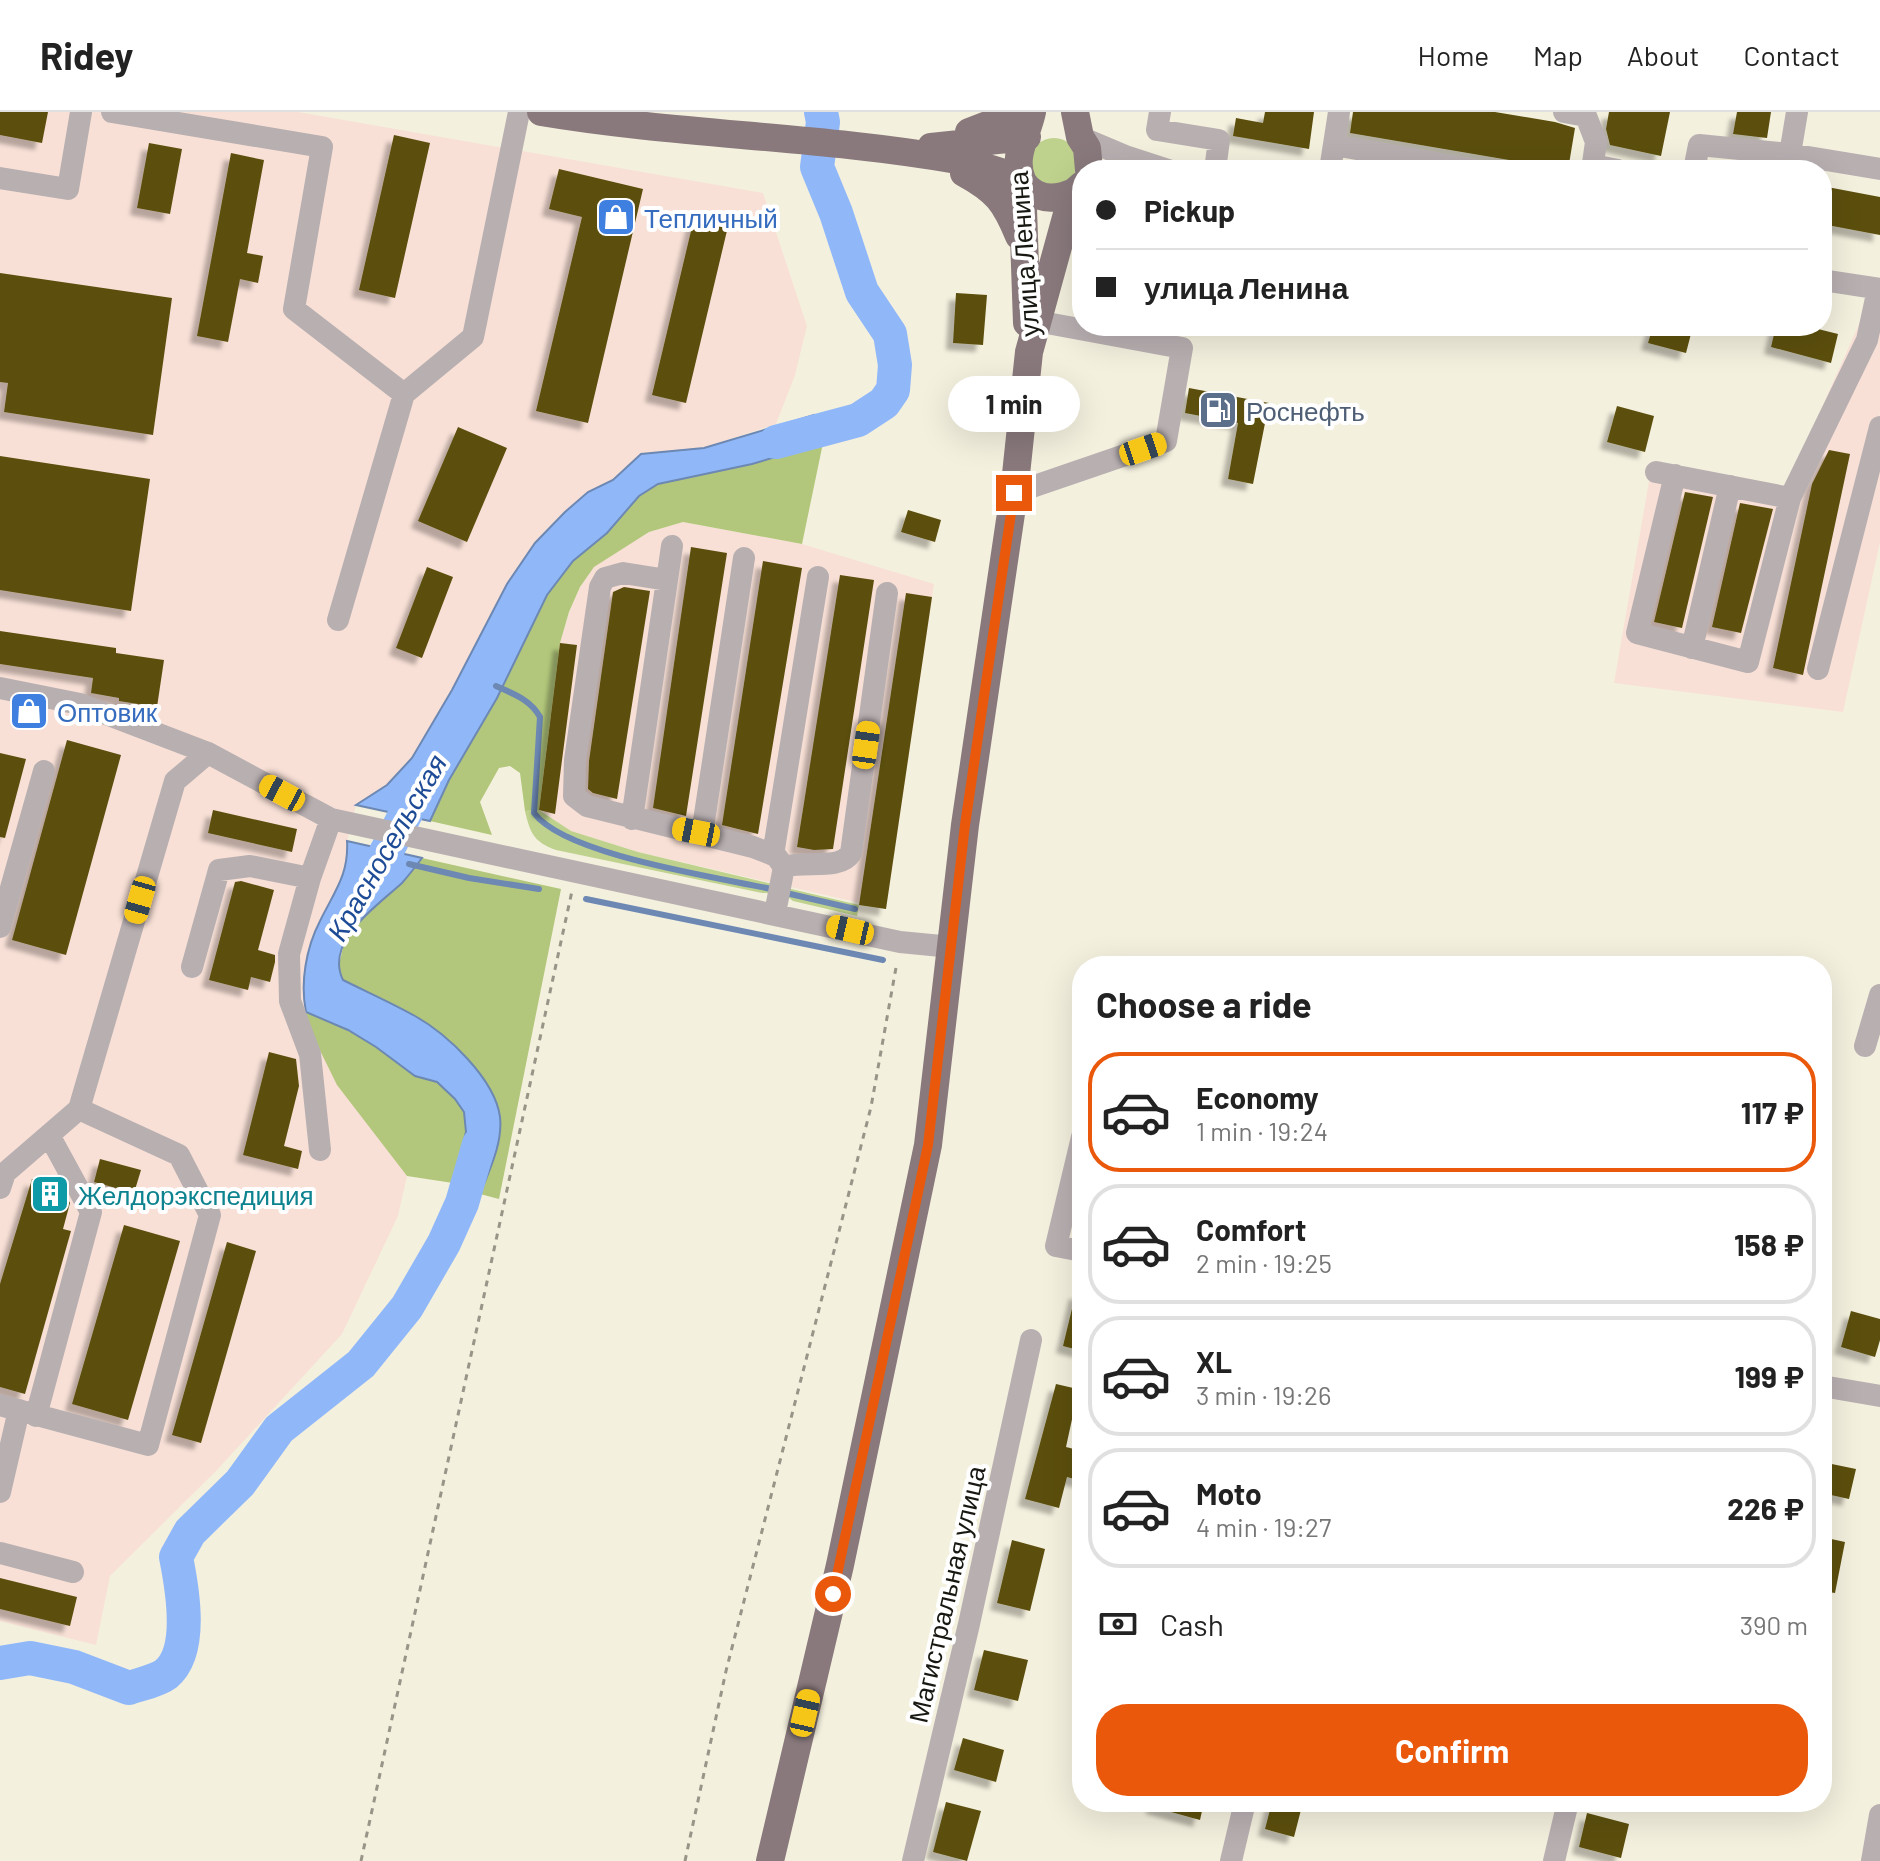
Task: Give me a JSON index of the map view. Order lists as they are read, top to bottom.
{
  "streets": {
    "main road": ["улица Ленина"],
    "street": ["Магистральная улица"]
  },
  "water": ["Красносельская"],
  "places": {
    "shop": ["Тепличный", "Оптовик"],
    "fuel station": ["Роснефть"],
    "building": ["Желдорэкспедиция"]
  },
  "page": {
    "header": "Ridey",
    "nav": [
      "Home",
      "Map",
      "About",
      "Contact"
    ],
    "banner": ["Pickup", "улица Ленина"],
    "bubble": "1 min",
    "heading": "Choose a ride",
    "list": [
      {
        "name": "Economy",
        "note": "1 min · 19:24",
        "value": "117 ₽"
      },
      {
        "name": "Comfort",
        "note": "2 min · 19:25",
        "value": "158 ₽"
      },
      {
        "name": "XL",
        "note": "3 min · 19:26",
        "value": "199 ₽"
      },
      {
        "name": "Moto",
        "note": "4 min · 19:27",
        "value": "226 ₽"
      }
    ],
    "pay": ["Cash", "390 m"],
    "buttons": "Confirm"
  }
}
